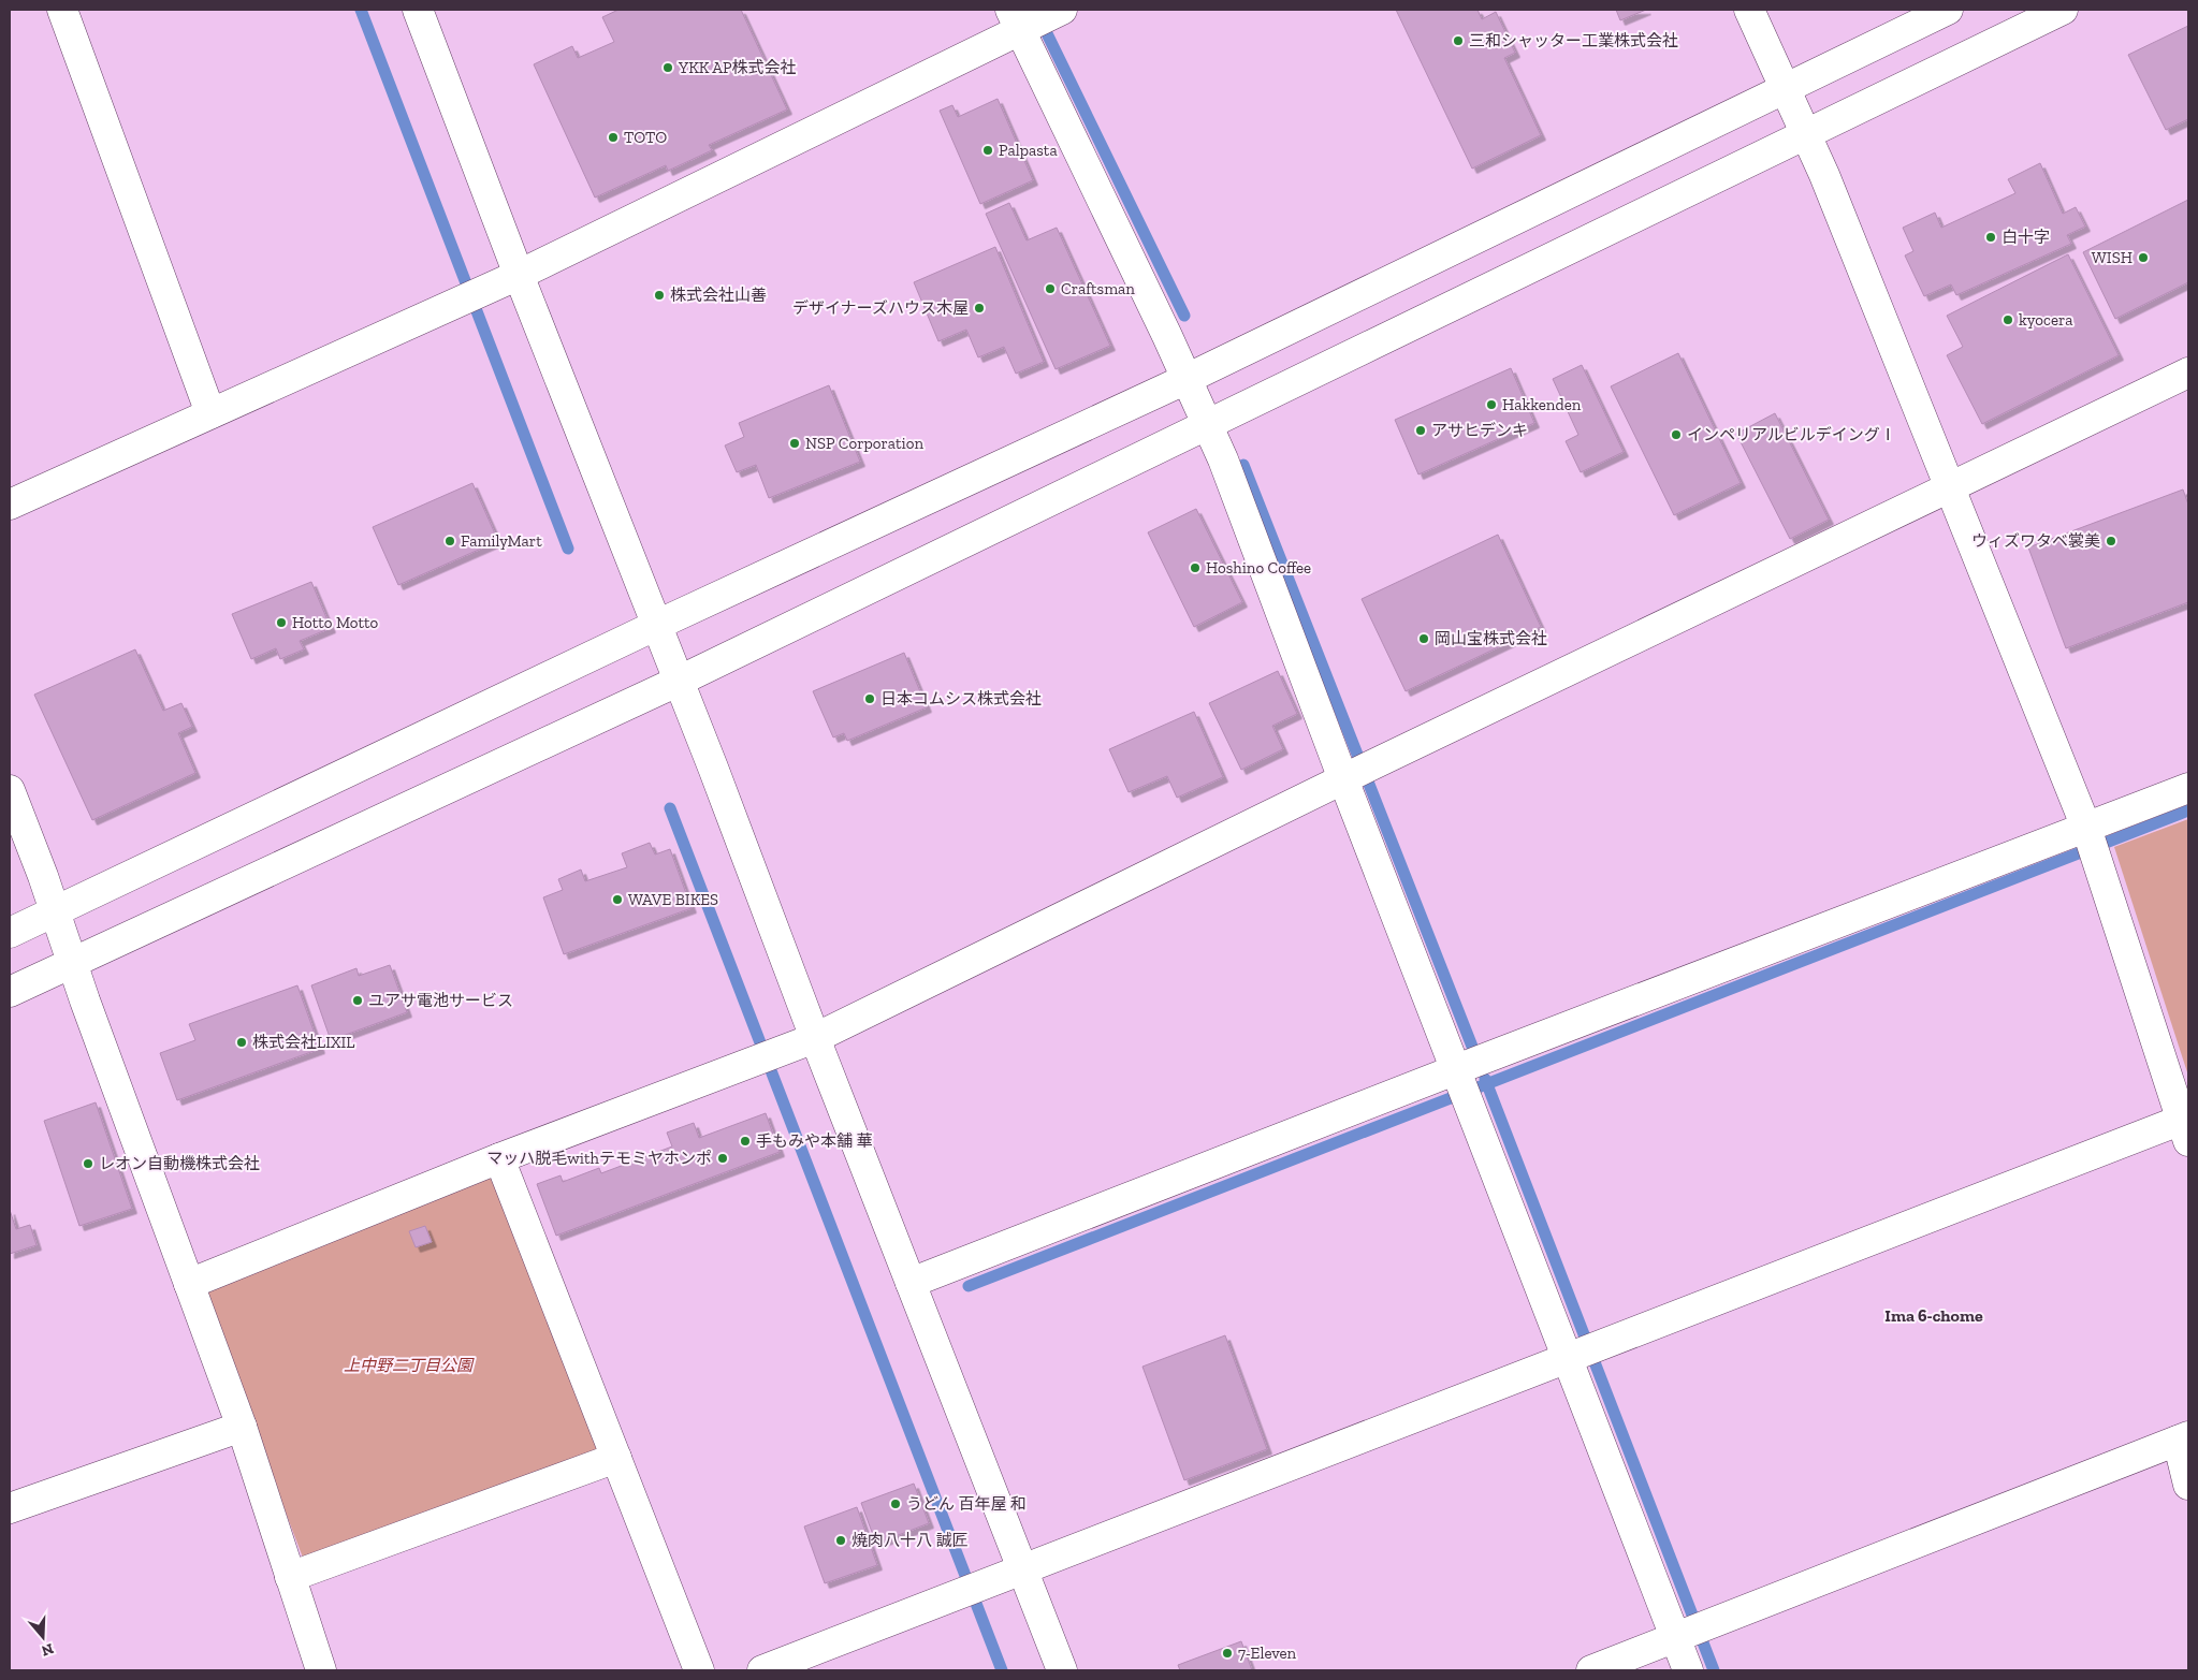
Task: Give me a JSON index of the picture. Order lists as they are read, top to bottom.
{
  "districts": ["Ima 6-chome"],
  "parks": ["上中野二丁目公園"],
  "places": [
    "三和シャッター工業株式会社",
    "YKK AP株式会社",
    "TOTO",
    "Palpasta",
    "白十字",
    "WISH",
    "Craftsman",
    "株式会社山善",
    "デザイナーズハウス木屋",
    "kyocera",
    "Hakkenden",
    "アサヒデンキ",
    "インペリアルビルデイングⅠ",
    "NSP Corporation",
    "FamilyMart",
    "ウィズワタベ裳美",
    "Hoshino Coffee",
    "Hotto Motto",
    "岡山宝株式会社",
    "日本コムシス株式会社",
    "WAVE BIKES",
    "ユアサ電池サービス",
    "株式会社LIXIL",
    "手もみや本舗 華",
    "マッハ脱毛withテモミヤホンポ",
    "レオン自動機株式会社",
    "うどん 百年屋 和",
    "焼肉八十八 誠匠",
    "7-Eleven"
  ],
  "north": "bottom"
}
